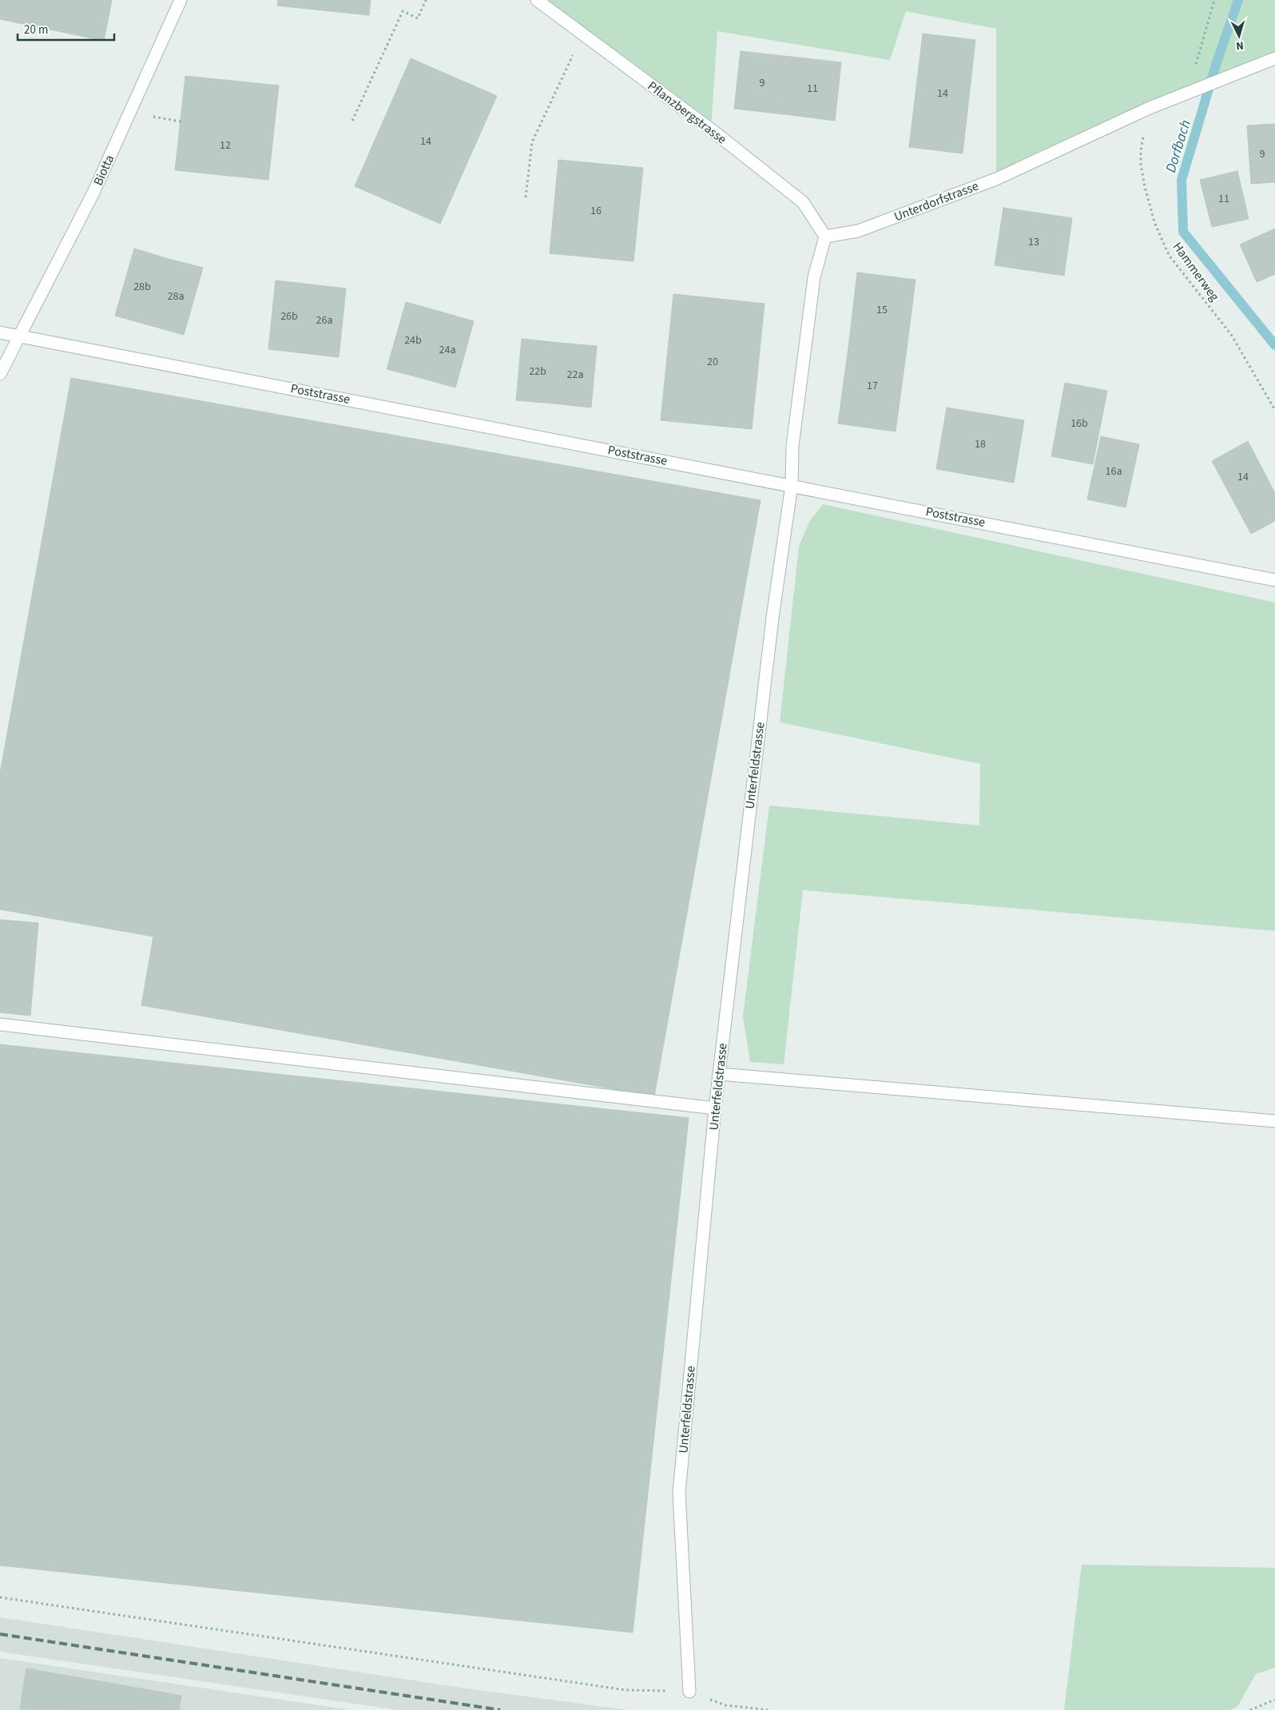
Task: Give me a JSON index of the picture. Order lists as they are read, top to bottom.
{
  "streets": {
    "street": [
      "Pflanzbergstrasse",
      "Biotta",
      "Unterdorfstrasse",
      "Poststrasse",
      "Unterfeldstrasse"
    ],
    "path": ["Hammerweg"]
  },
  "crossings": [
    ["Pflanzbergstrasse", "Unterdorfstrasse"],
    ["Biotta", "Poststrasse"],
    ["Unterdorfstrasse", "Hammerweg"],
    ["Poststrasse", "Unterfeldstrasse"]
  ],
  "water": ["Dorfbach"],
  "house_numbers": [
    "9",
    "11",
    "14",
    "14",
    "12",
    "9",
    "11",
    "16",
    "13",
    "28b",
    "28a",
    "15",
    "26b",
    "26a",
    "24b",
    "24a",
    "20",
    "22b",
    "22a",
    "17",
    "16b",
    "18",
    "16a",
    "14"
  ],
  "scale_bar": "20 m",
  "north": "bottom"
}
